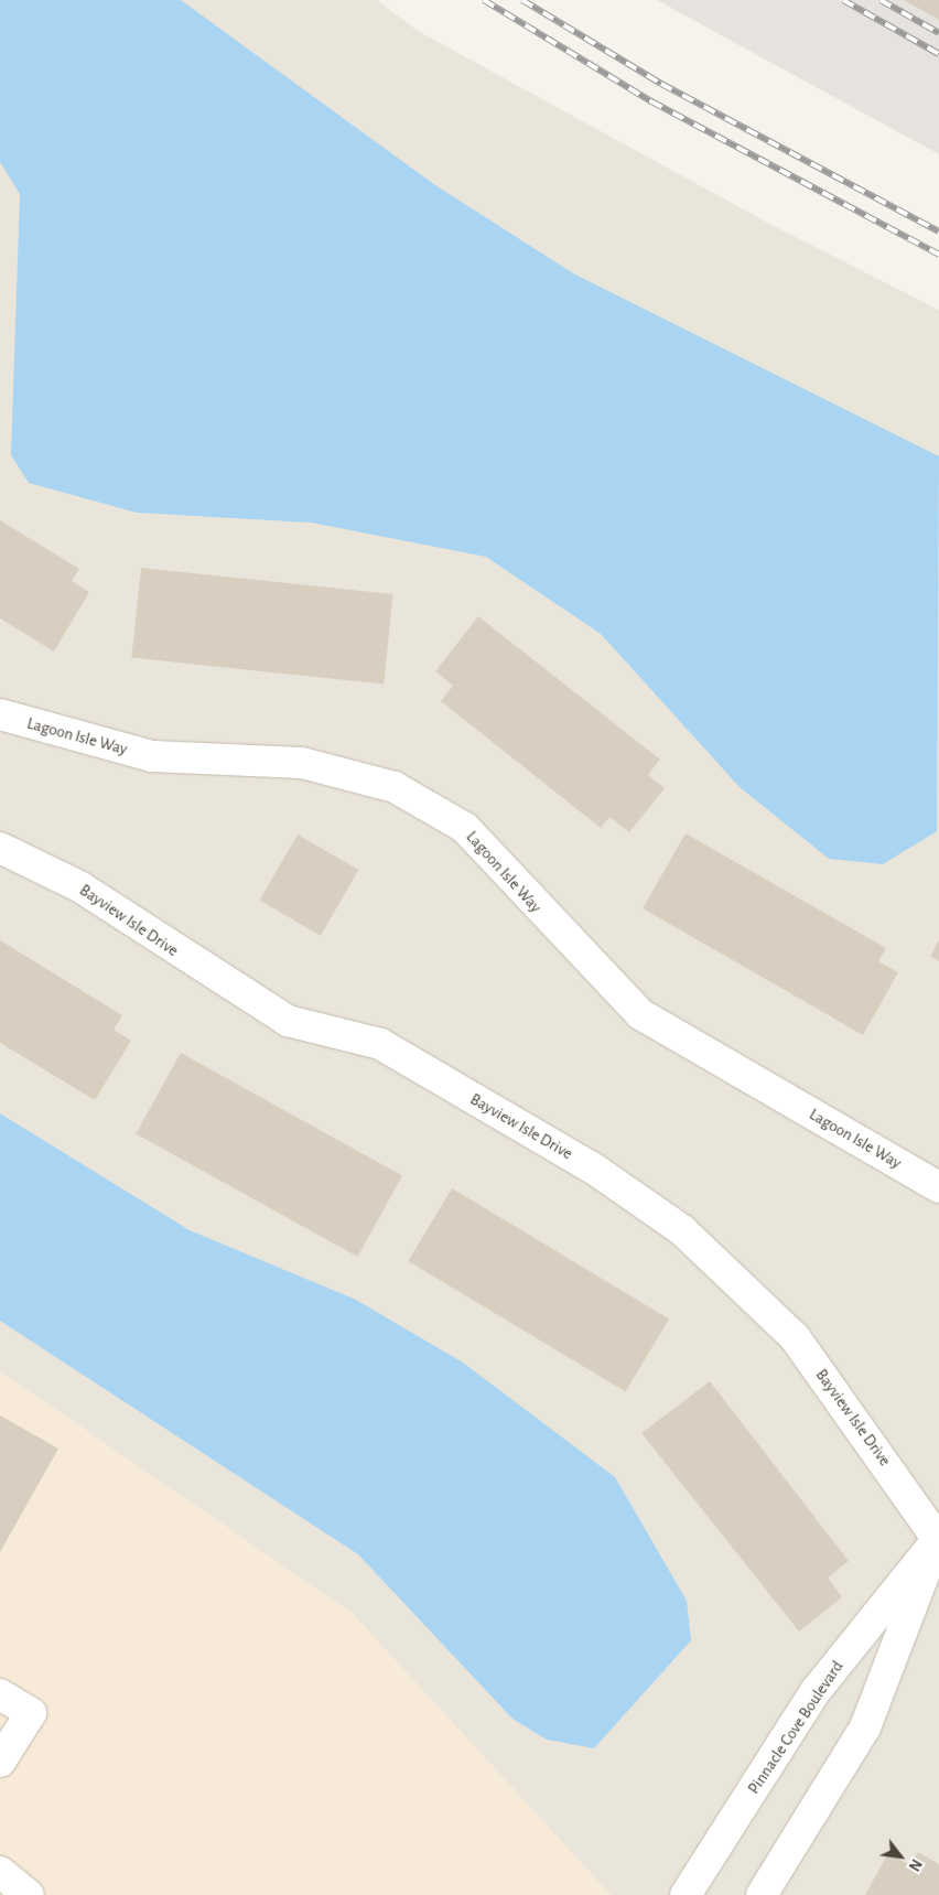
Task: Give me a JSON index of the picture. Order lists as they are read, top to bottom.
{
  "streets": {
    "lane": ["Lagoon Isle Way", "Bayview Isle Drive", "Pinnacle Cove Boulevard"]
  },
  "crossings": [
    ["Bayview Isle Drive", "Pinnacle Cove Boulevard"]
  ],
  "north": "bottom right"
}
